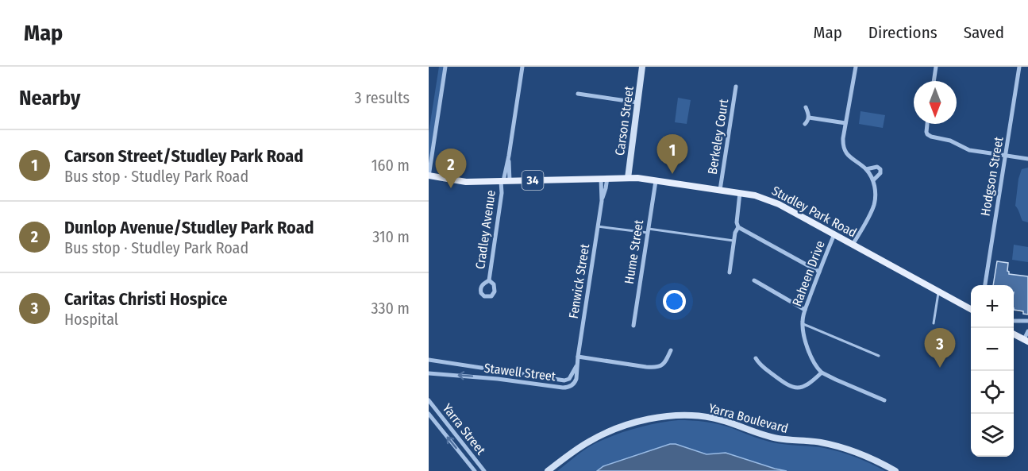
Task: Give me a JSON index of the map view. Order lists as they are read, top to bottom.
{
  "streets": {
    "main road": [
      "Carson Street",
      "34",
      "Studley Park Road",
      "Yarra Boulevard"
    ],
    "street": [
      "Berkeley Court",
      "Hodgson Street",
      "Cradley Avenue",
      "Hume Street",
      "Raheen Drive",
      "Fenwick Street",
      "Stawell Street",
      "Yarra Street"
    ]
  },
  "crossings": [
    ["Carson Street", "Studley Park Road"],
    ["Berkeley Court", "Studley Park Road"],
    ["Studley Park Road", "Cradley Avenue"],
    ["Studley Park Road", "Hume Street"],
    ["Studley Park Road", "Raheen Drive"],
    ["Studley Park Road", "Fenwick Street"],
    ["Fenwick Street", "Stawell Street"]
  ],
  "north": "bottom",
  "page": {
    "header": "Map",
    "nav": ["Map", "Directions", "Saved"],
    "heading": ["Nearby", "3 results"],
    "list": [
      {
        "mark": "1",
        "name": "Carson Street/Studley Park Road",
        "note": "Bus stop · Studley Park Road",
        "value": "160 m"
      },
      {
        "mark": "2",
        "name": "Dunlop Avenue/Studley Park Road",
        "note": "Bus stop · Studley Park Road",
        "value": "310 m"
      },
      {
        "mark": "3",
        "name": "Caritas Christi Hospice",
        "note": "Hospital",
        "value": "330 m"
      }
    ],
    "pins": ["1", "2", "3"],
    "map_buttons": ["+", "−"]
  }
}
